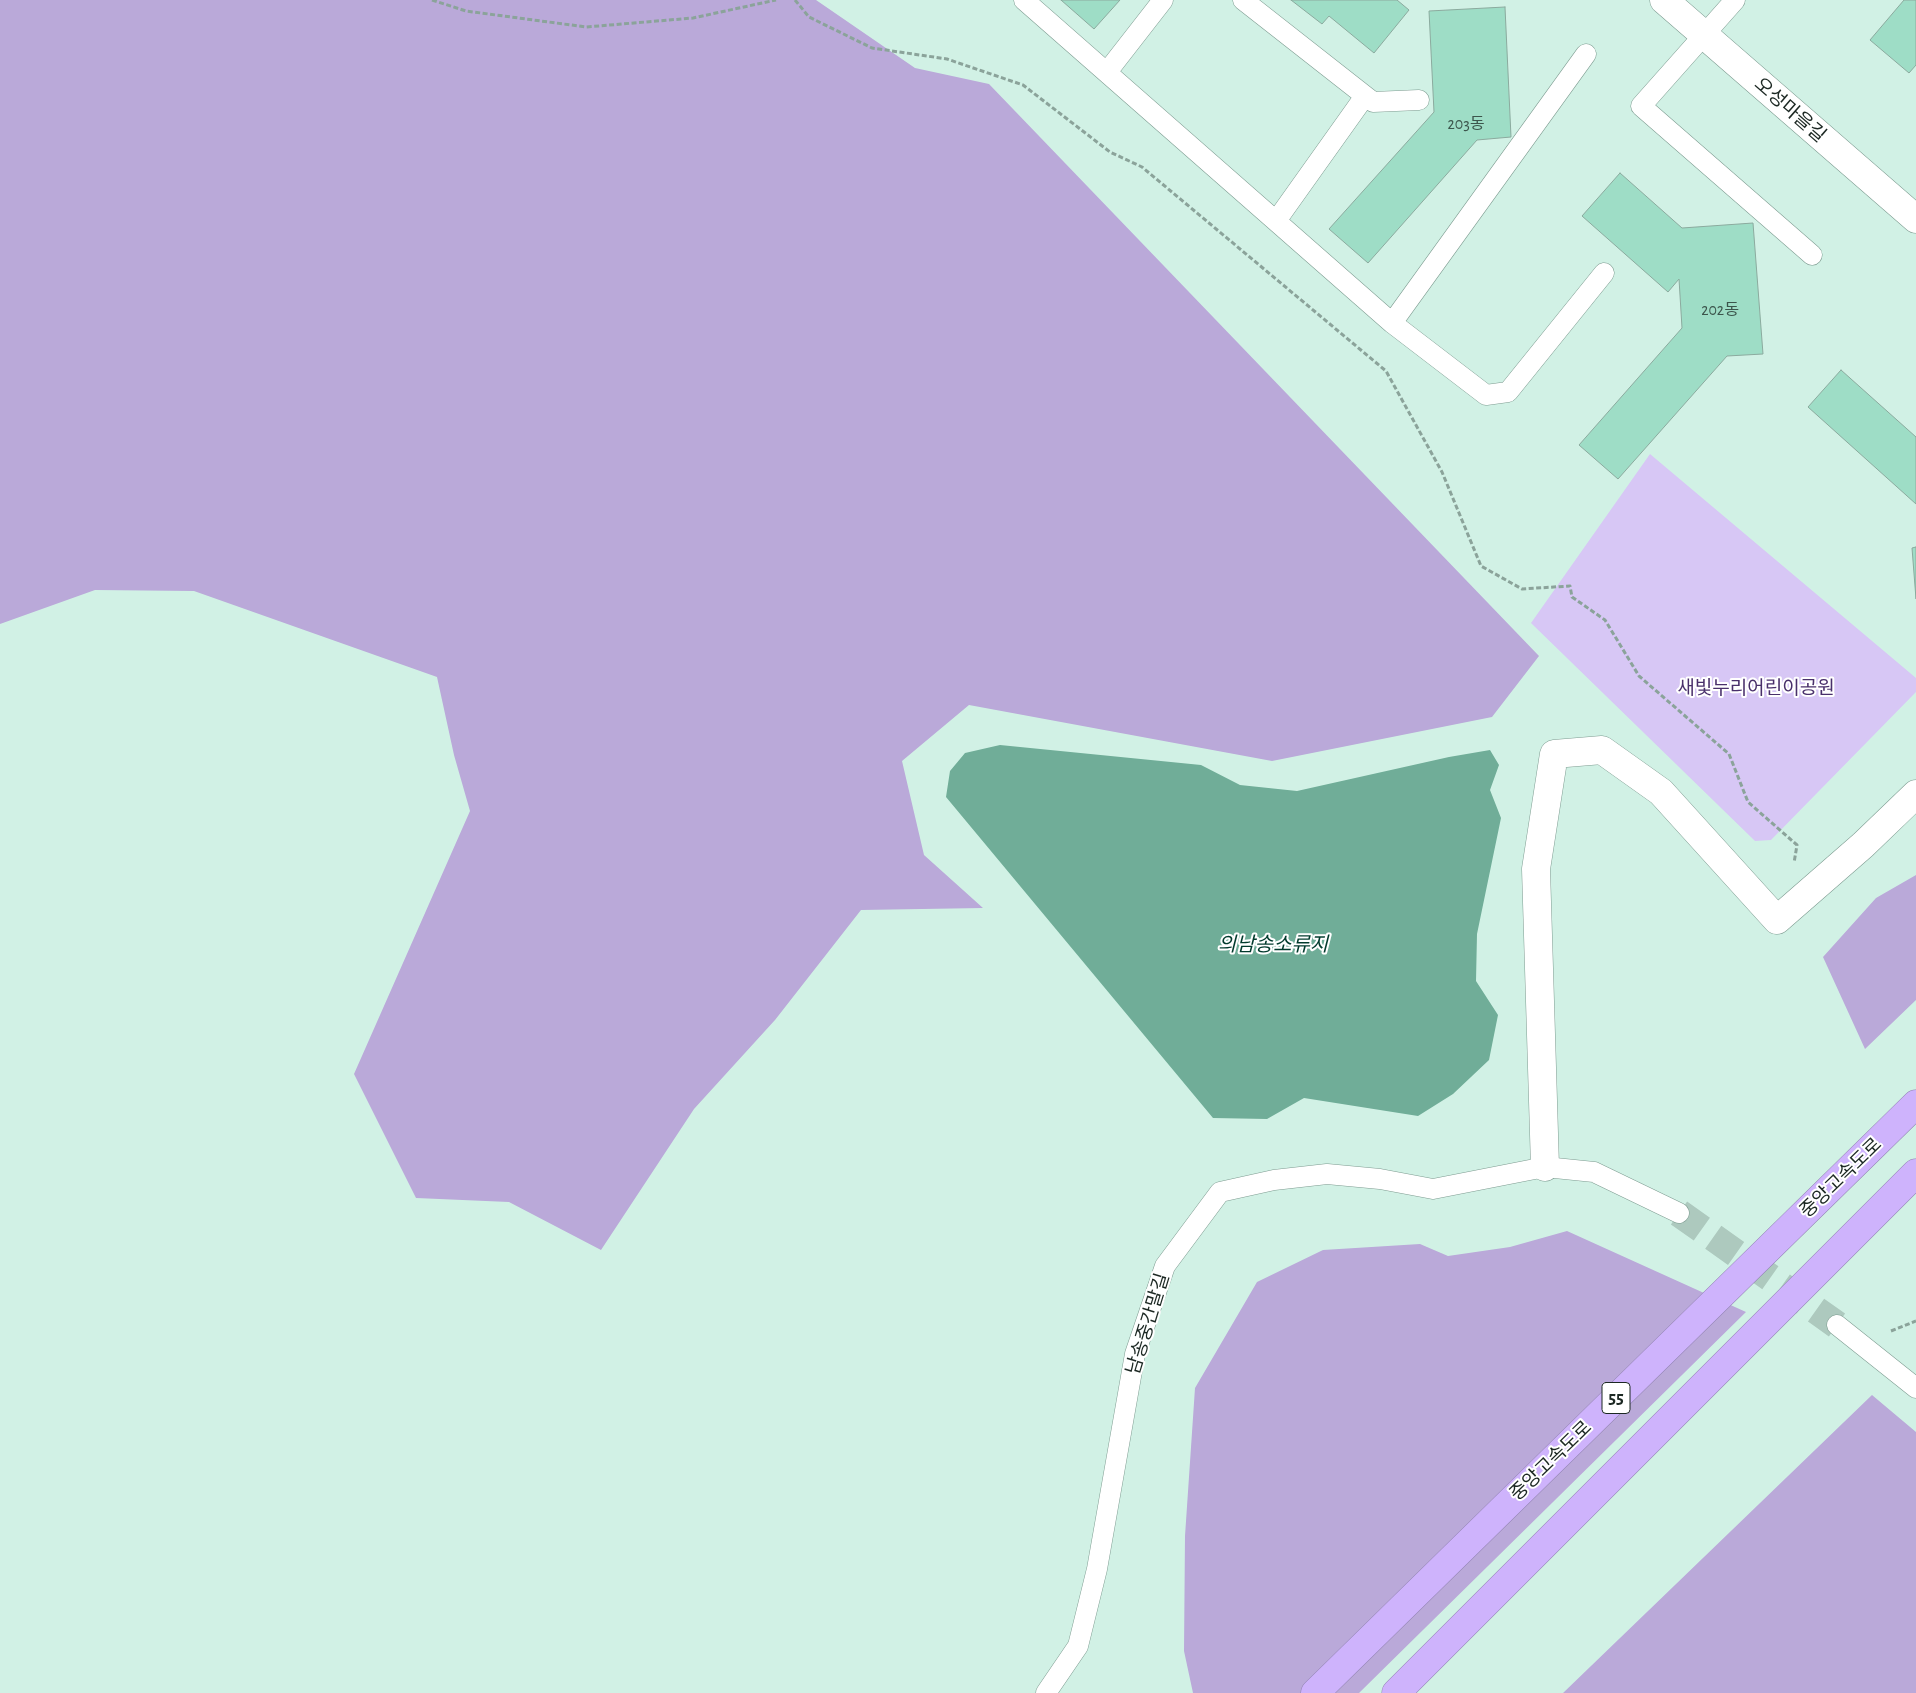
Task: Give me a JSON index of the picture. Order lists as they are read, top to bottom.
{
  "streets": {
    "highway": ["중앙고속도로", "55"],
    "street": ["오성마을길"],
    "lane": ["남송중간말길"]
  },
  "water": ["의남송소류지"],
  "parks": ["새빛누리어린이공원"],
  "house_numbers": ["203동", "202동"]
}
